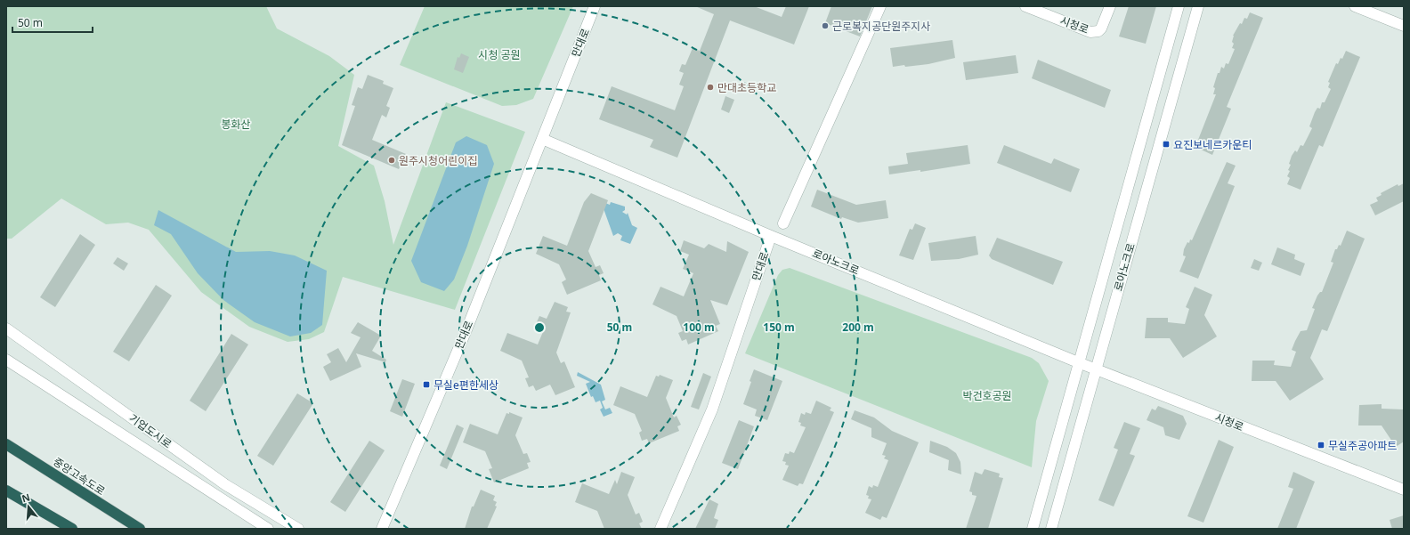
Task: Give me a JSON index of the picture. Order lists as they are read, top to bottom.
{
  "streets": {
    "highway": ["중앙고속도로"],
    "street": [
      "시청로",
      "만대로",
      "로아노크로",
      "기업도시로"
    ]
  },
  "crossings": [
    ["시청로", "로아노크로"],
    ["만대로", "로아노크로"]
  ],
  "parks": ["시청 공원", "봉화산", "박건호공원"],
  "places": {
    "other": ["근로복지공단원주지사", "만대초등학교", "원주시청어린이집"],
    "transit": ["요진보네르카운티", "무실e편한세상", "무실주공아파트"]
  },
  "scale_bar": "50 m",
  "north": "top",
  "rings": [
    "50 m",
    "100 m",
    "150 m",
    "200 m"
  ]
}
